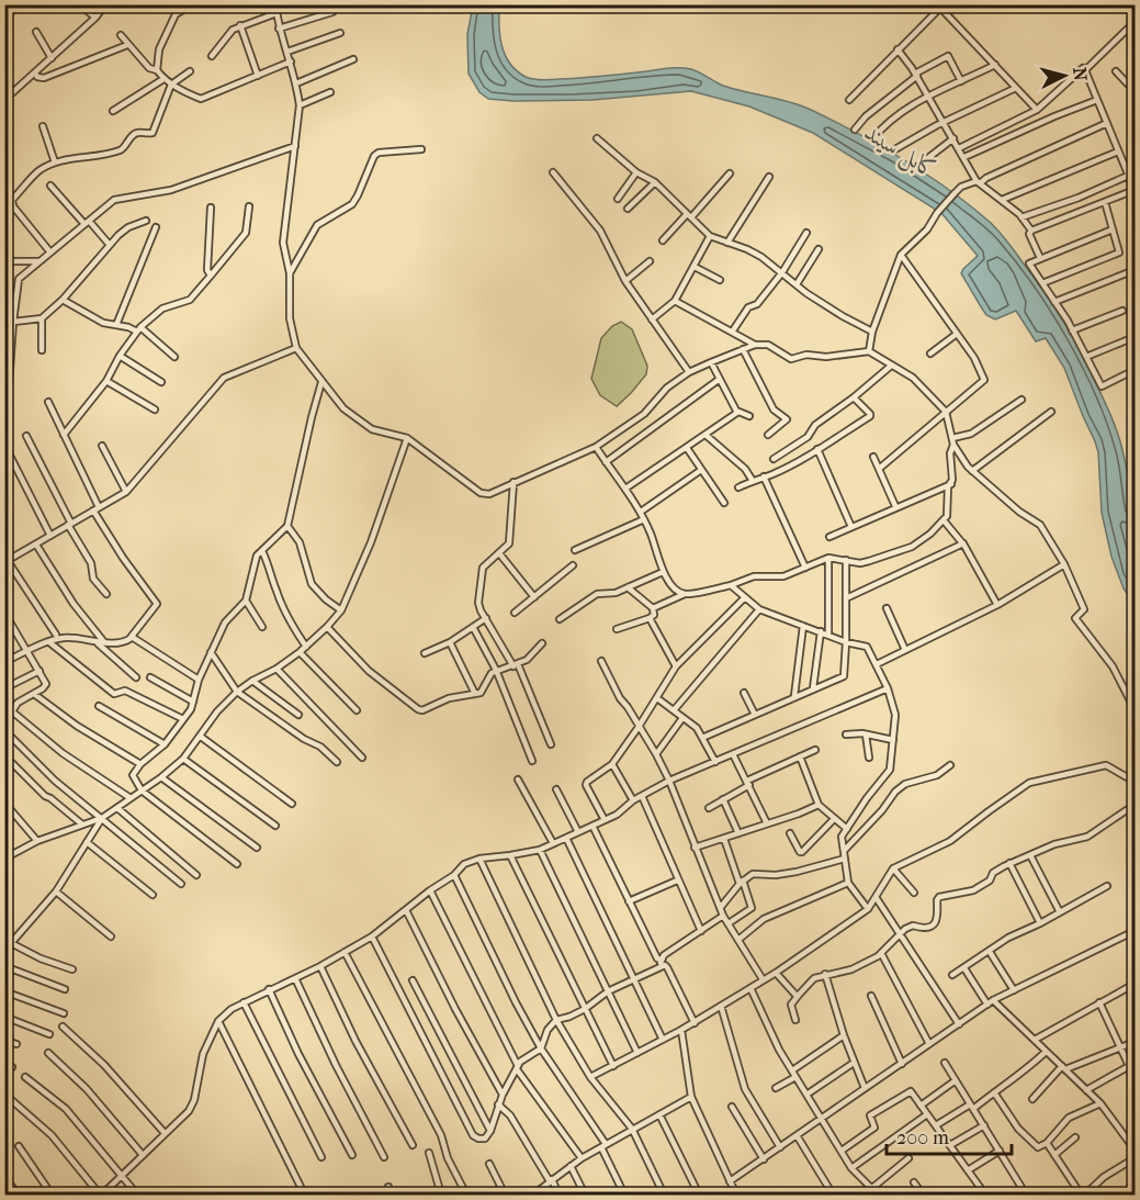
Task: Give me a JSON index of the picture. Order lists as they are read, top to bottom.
{
  "water": ["کابل سيند"],
  "scale_bar": "200 m",
  "north": "right"
}
